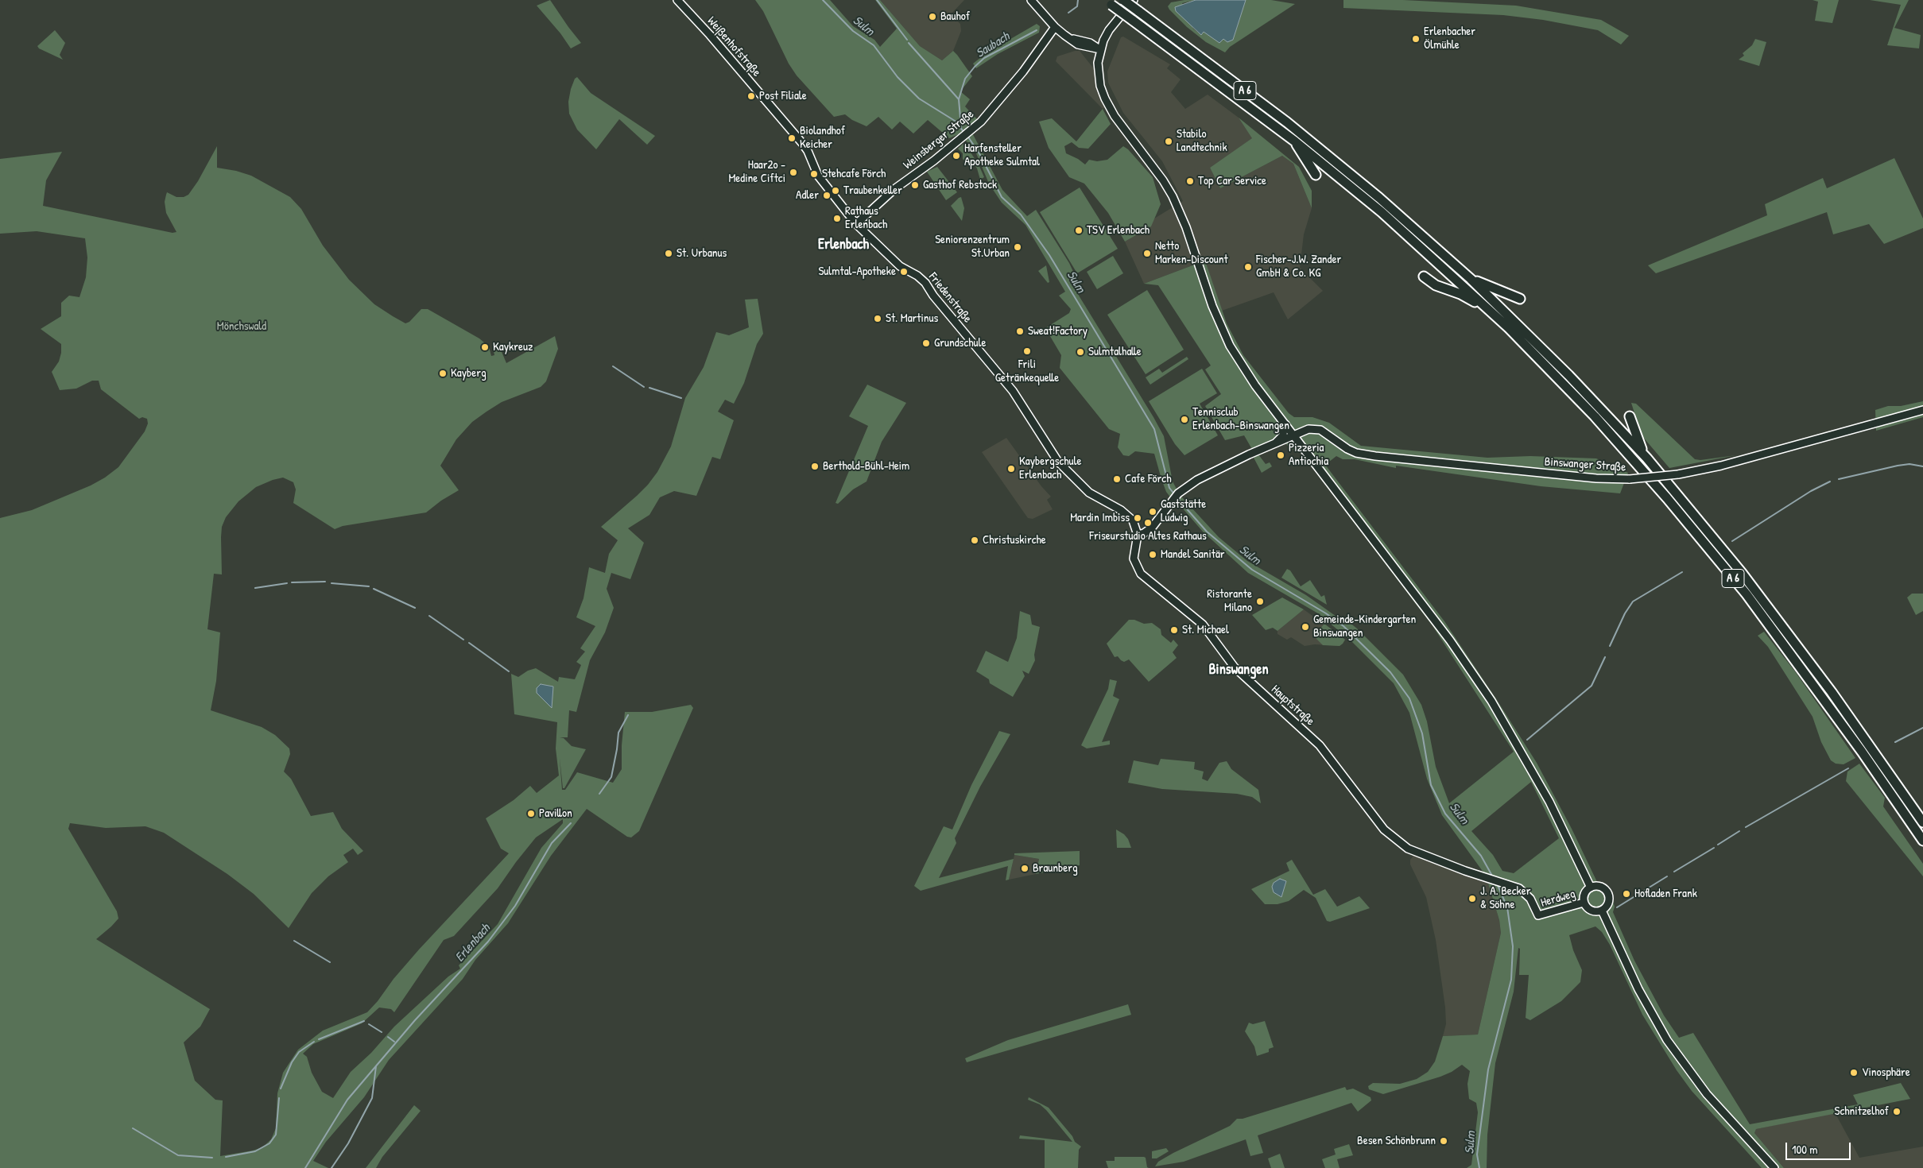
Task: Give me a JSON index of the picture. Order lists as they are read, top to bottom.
{
  "streets": {
    "highway": ["A 6"],
    "main road": [
      "Weißenhofstraße",
      "Weinsberger Straße",
      "Friedenstraße",
      "Binswanger Straße",
      "Hauptstraße",
      "Herdweg"
    ]
  },
  "crossings": [
    ["Weißenhofstraße", "Weinsberger Straße"],
    ["Weißenhofstraße", "Friedenstraße"],
    ["Weinsberger Straße", "Friedenstraße"],
    ["Friedenstraße", "Hauptstraße"],
    ["Binswanger Straße", "Hauptstraße"],
    ["Hauptstraße", "Herdweg"]
  ],
  "districts": ["Erlenbach", "Binswangen"],
  "water": ["Sulm", "Saubach", "Erlenbach"],
  "parks": ["Mönchswald"],
  "places": [
    "Bauhof",
    "Erlenbacher Ölmühle",
    "Post Filiale",
    "Biolandhof Keicher",
    "Stabilo Landtechnik",
    "Harfensteller Apotheke Sulmtal",
    "Haar2o - Medine Ciftci",
    "Stehcafe Förch",
    "Top Car Service",
    "Gasthof Rebstock",
    "Traubenkeller",
    "Adler",
    "Rathaus Erlenbach",
    "TSV Erlenbach",
    "Seniorenzentrum St.Urban",
    "St. Urbanus",
    "Netto Marken-Discount",
    "Fischer-J.W. Zander GmbH & Co. KG",
    "Sulmtal-Apotheke",
    "St. Martinus",
    "Sweat!Factory",
    "Grundschule",
    "Kaykreuz",
    "Frili Getränkequelle",
    "Sulmtalhalle",
    "Kayberg",
    "Tennisclub Erlenbach-Binswangen",
    "Pizzeria Antiochia",
    "Berthold-Bühl-Heim",
    "Kaybergschule Erlenbach",
    "Cafe Förch",
    "Gaststätte Ludwig",
    "Mardin Imbiss",
    "Friseurstudio Altes Rathaus",
    "Christuskirche",
    "Mandel Sanitär",
    "Ristorante Milano",
    "Gemeinde-Kindergarten Binswangen",
    "St. Michael",
    "Pavillon",
    "Braunberg",
    "Hofladen Frank",
    "J. A. Becker & Söhne",
    "Vinosphäre",
    "Schnitzelhof",
    "Besen Schönbrunn"
  ],
  "scale_bar": "100 m"
}
